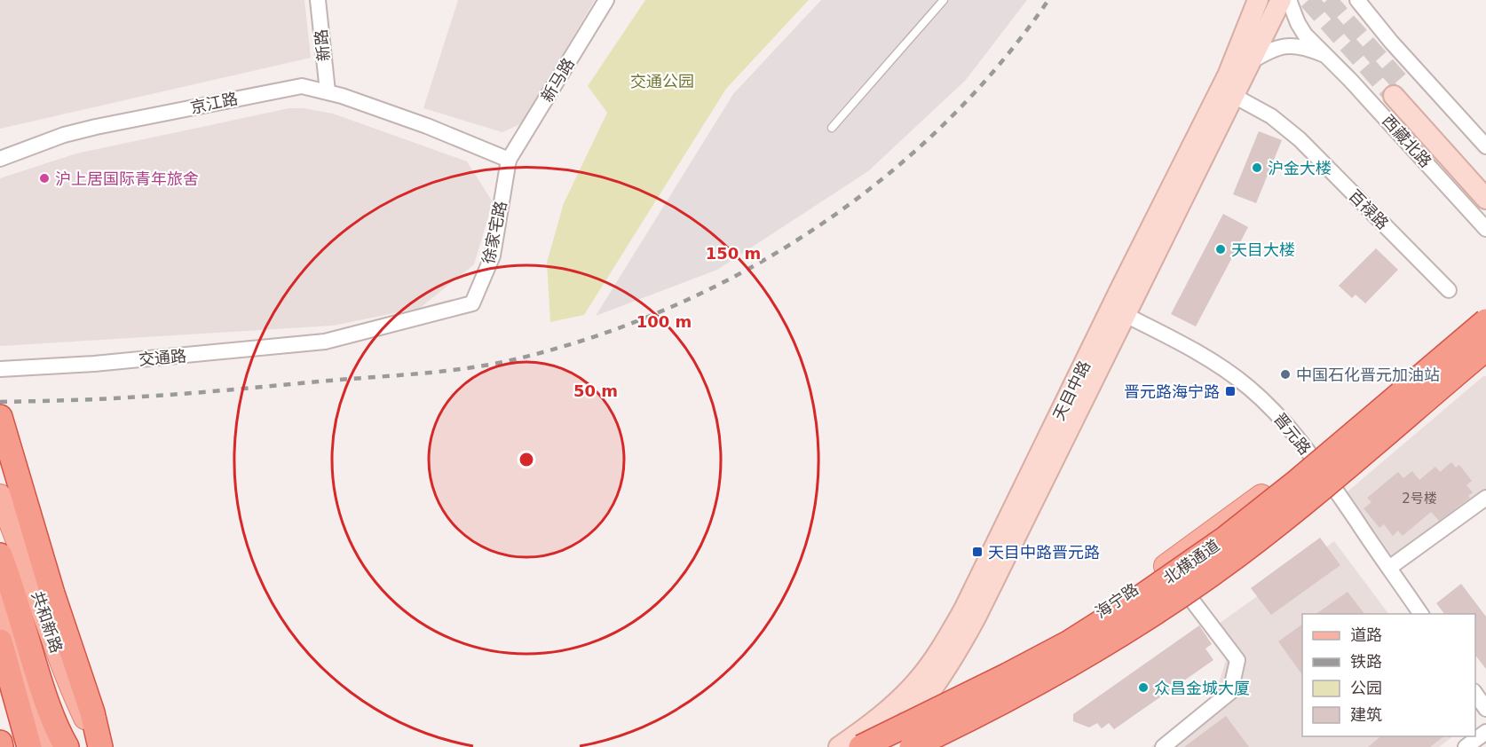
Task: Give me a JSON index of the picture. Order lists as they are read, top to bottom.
{
  "streets": {
    "highway": ["北横通道"],
    "main road": [
      "西藏北路",
      "天目中路",
      "海宁路",
      "共和新路"
    ],
    "street": [
      "新路",
      "新马路",
      "京江路",
      "百禄路",
      "徐家宅路",
      "交通路",
      "晋元路"
    ]
  },
  "crossings": [
    ["新路", "京江路"],
    ["新马路", "京江路"],
    ["新马路", "徐家宅路"],
    ["京江路", "徐家宅路"],
    ["百禄路", "天目中路"],
    ["徐家宅路", "交通路"],
    ["天目中路", "晋元路"],
    ["天目中路", "海宁路"],
    ["晋元路", "海宁路"]
  ],
  "parks": ["交通公园"],
  "places": {
    "other": [
      "沪金大楼",
      "沪上居国际青年旅舍",
      "天目大楼",
      "中国石化晋元加油站",
      "众昌金城大厦"
    ],
    "transit": ["晋元路海宁路", "天目中路晋元路"]
  },
  "house_numbers": ["2号楼"],
  "legend": [
    "道路",
    "铁路",
    "公园",
    "建筑"
  ],
  "rings": ["150 m", "100 m", "50 m"]
}
